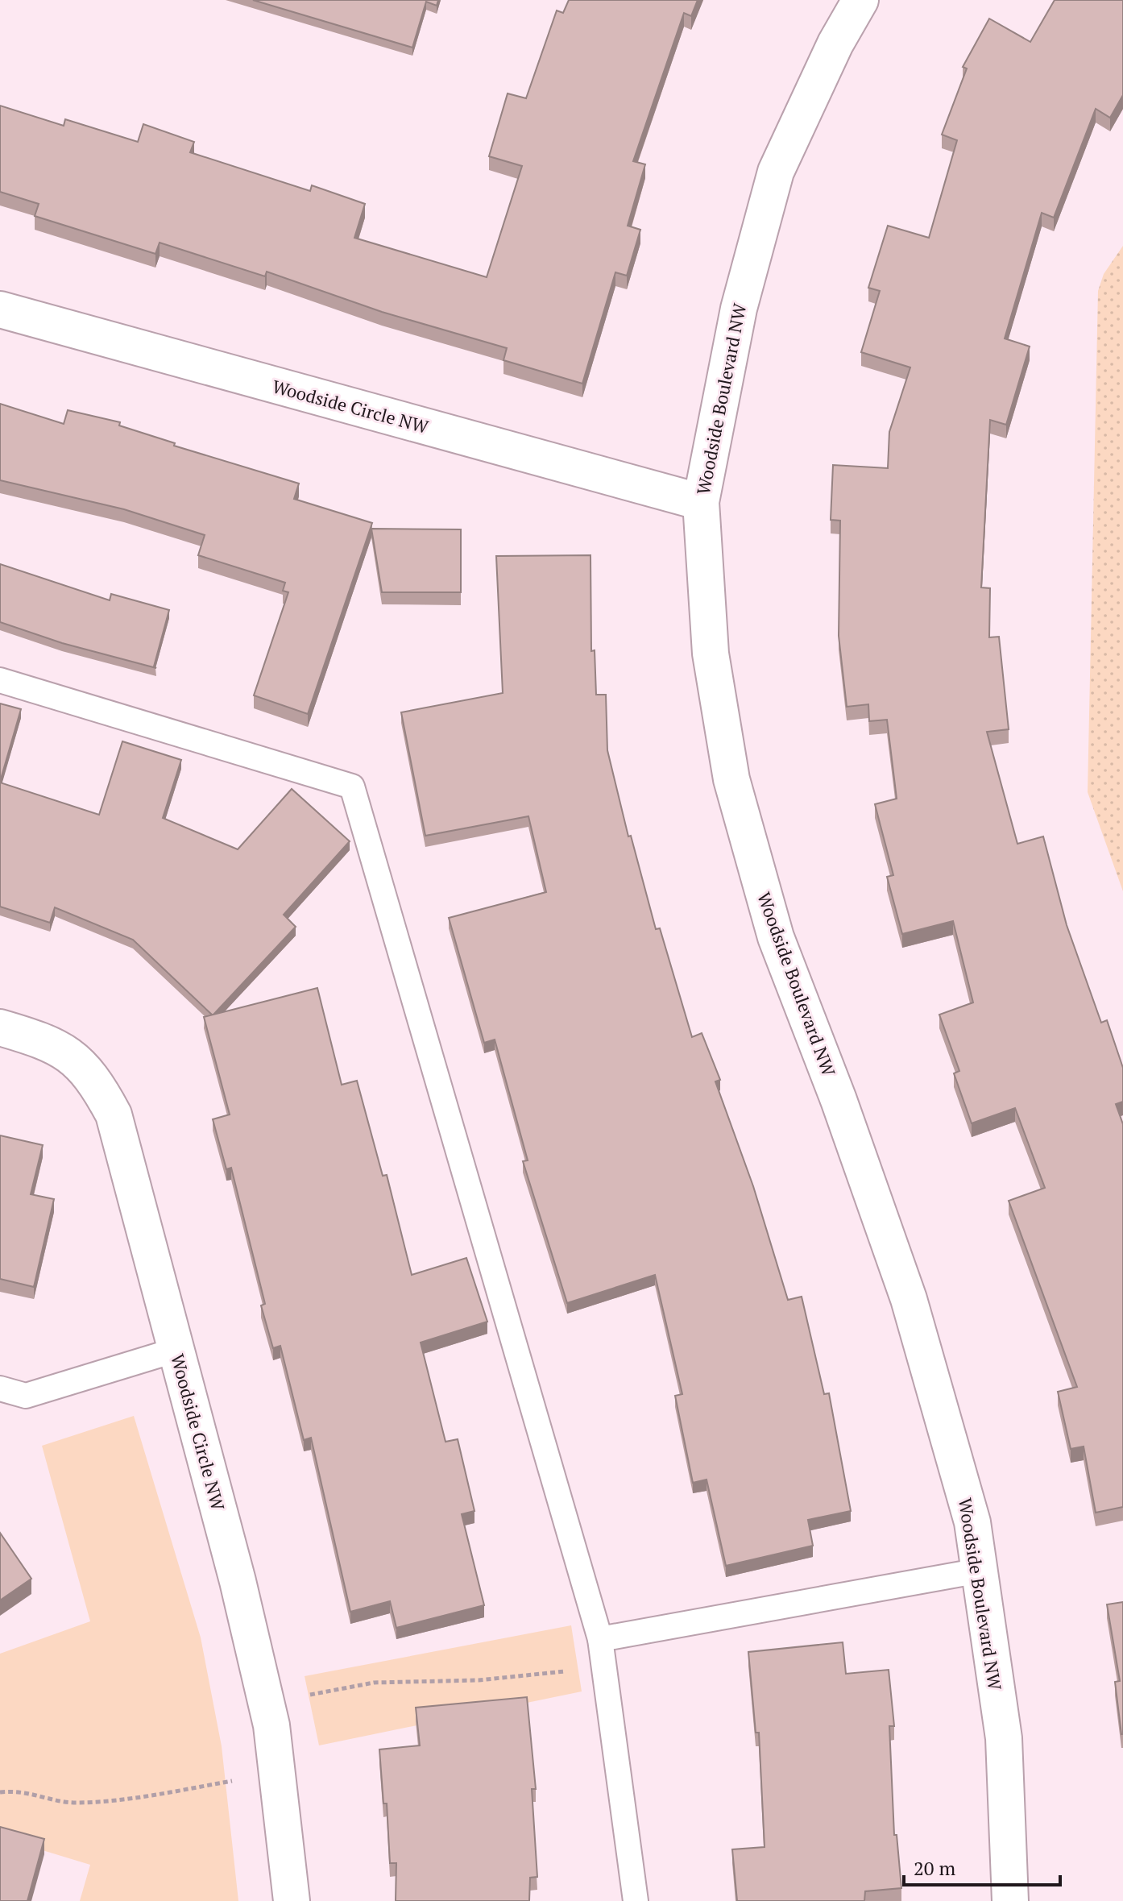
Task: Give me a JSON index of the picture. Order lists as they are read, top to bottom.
{
  "streets": {
    "street": ["Woodside Boulevard NW", "Woodside Circle NW"]
  },
  "crossings": [
    ["Woodside Boulevard NW", "Woodside Circle NW"]
  ],
  "scale_bar": "20 m"
}
